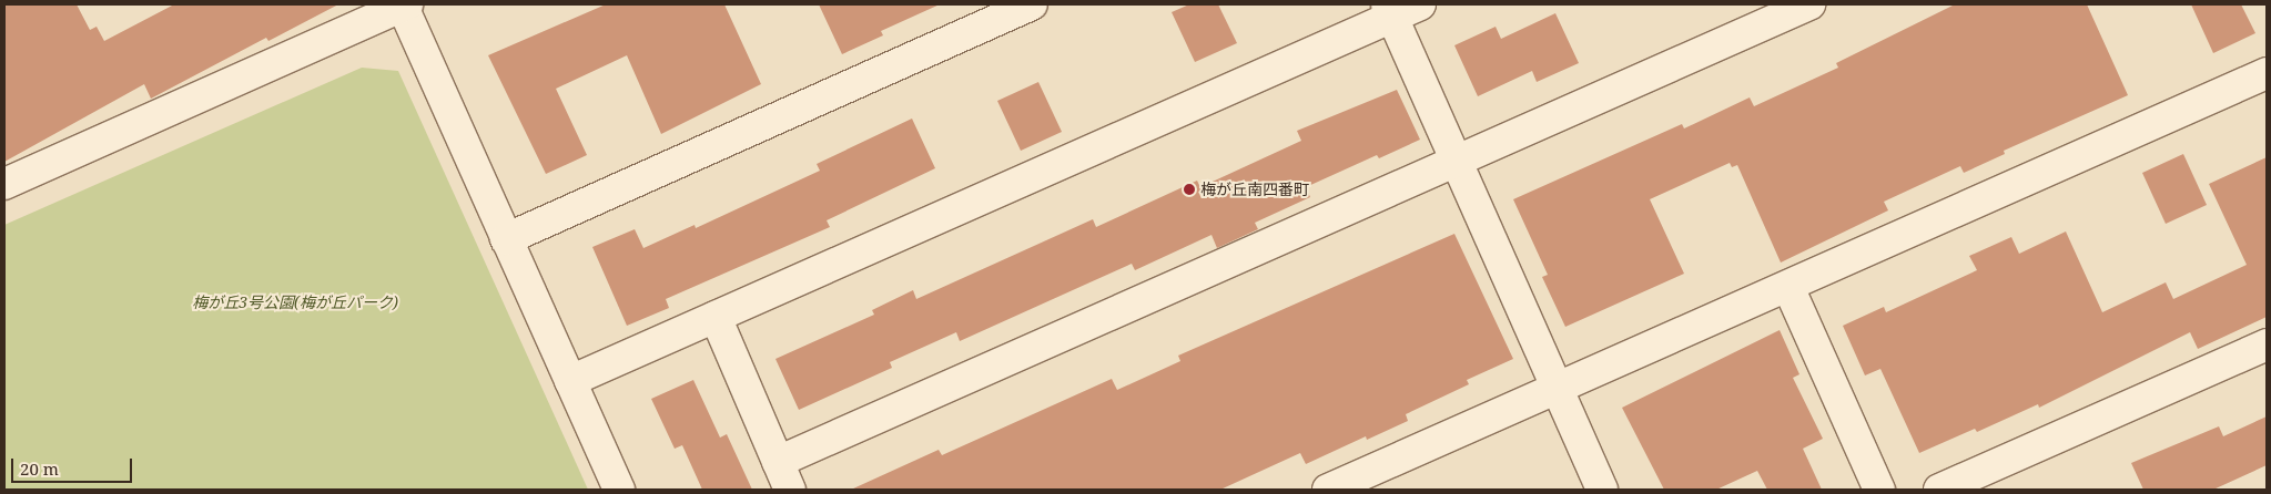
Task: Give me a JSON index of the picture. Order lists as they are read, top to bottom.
{
  "parks": ["梅が丘3号公園(梅が丘パーク)"],
  "places": ["梅が丘南四番町"],
  "scale_bar": "20 m"
}
